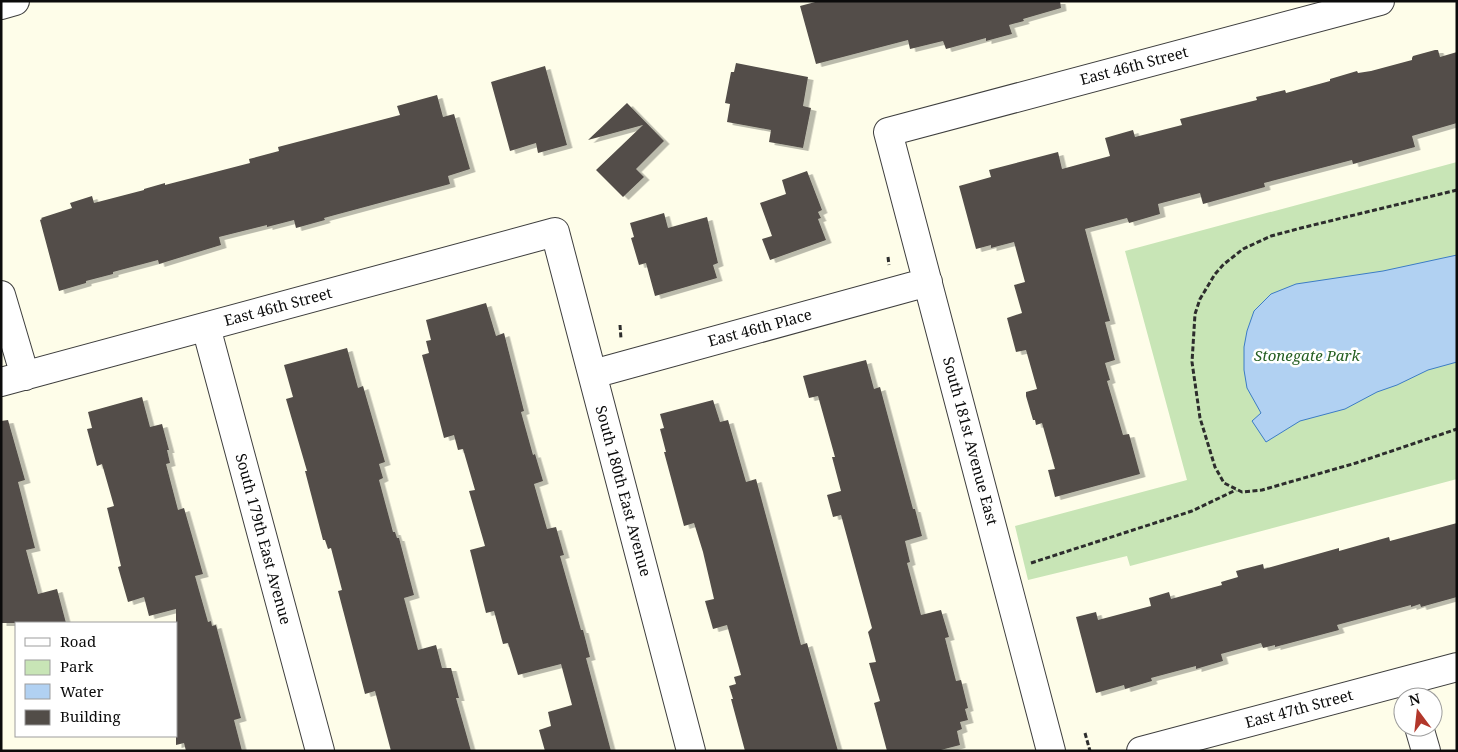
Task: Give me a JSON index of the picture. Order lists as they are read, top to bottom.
{
  "streets": {
    "street": [
      "East 46th Street",
      "East 46th Place",
      "South 181st Avenue East",
      "South 180th East Avenue",
      "South 179th East Avenue",
      "East 47th Street"
    ]
  },
  "crossings": [
    ["East 46th Street", "South 181st Avenue East"],
    ["East 46th Street", "South 180th East Avenue"],
    ["East 46th Street", "South 179th East Avenue"],
    ["East 46th Place", "South 181st Avenue East"],
    ["East 46th Place", "South 180th East Avenue"]
  ],
  "parks": ["Stonegate Park"],
  "legend": [
    "Road",
    "Park",
    "Water",
    "Building"
  ],
  "north": "top"
}
